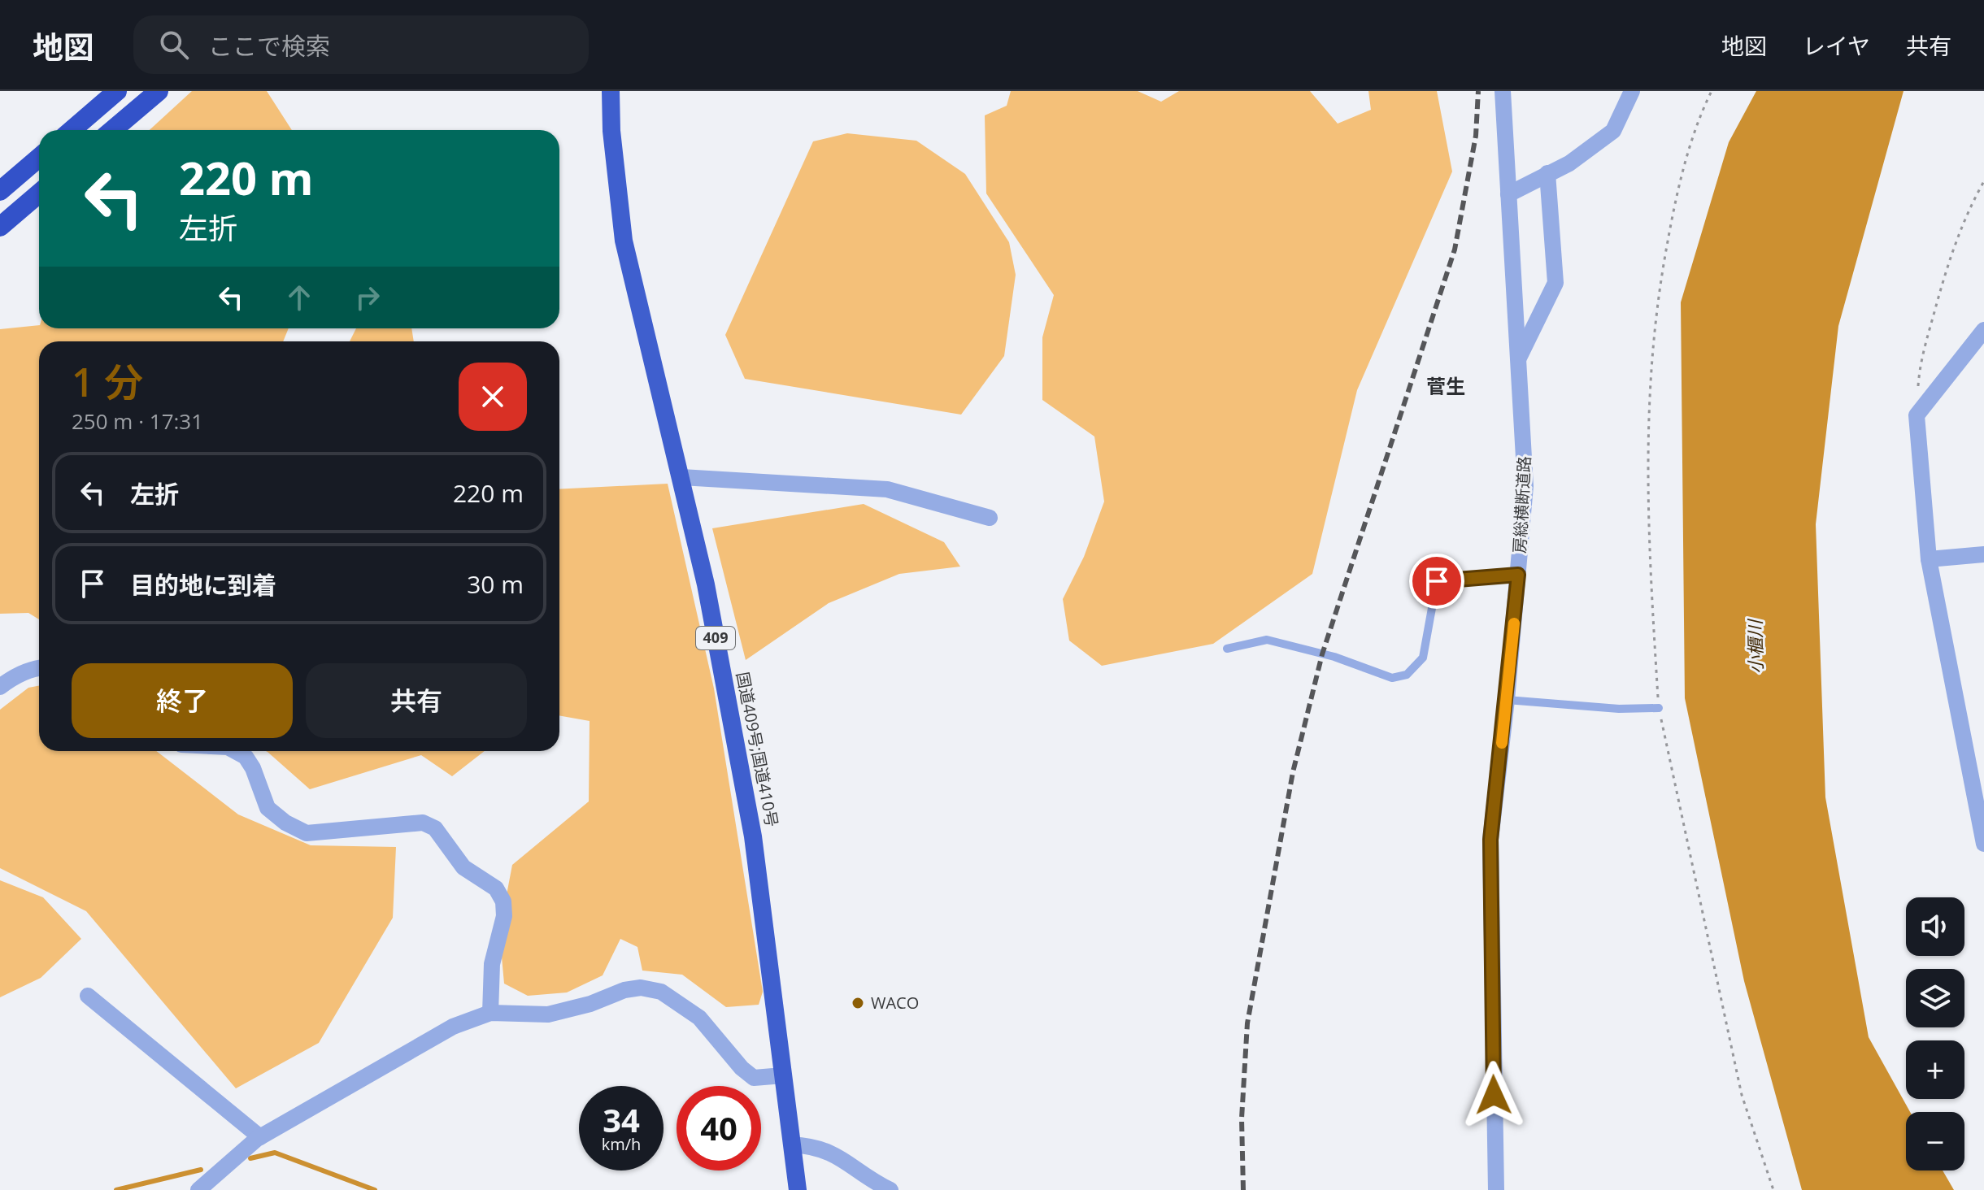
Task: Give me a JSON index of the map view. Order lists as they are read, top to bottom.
{
  "streets": {
    "highway": ["409", "国道409号;国道410号"],
    "street": ["房総横断道路"]
  },
  "districts": ["菅生"],
  "water": ["小櫃川"],
  "places": ["WACO"],
  "page": {
    "header": "地図",
    "search": "ここで検索",
    "nav": ["地図", "レイヤ", "共有"],
    "turn": ["220 m", "左折"],
    "heading": ["1 分", "250 m · 17:31"],
    "list": [
      {
        "name": "左折",
        "value": "220 m"
      },
      {
        "name": "目的地に到着",
        "value": "30 m"
      }
    ],
    "buttons": ["終了", "共有"],
    "map_buttons": ["+", "−"],
    "speed": "34 km/h",
    "limit": "40"
  }
}
